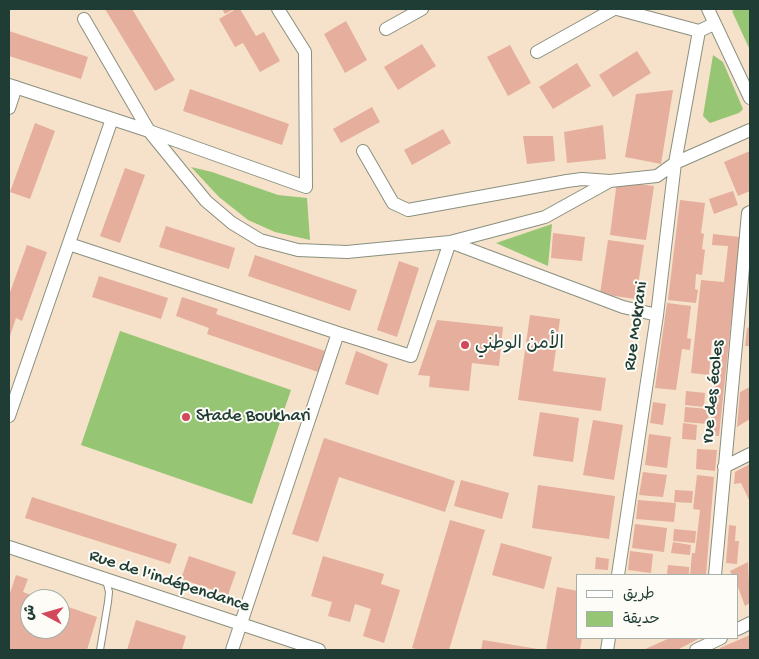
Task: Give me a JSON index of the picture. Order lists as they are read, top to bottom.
{
  "streets": {
    "street": ["Rue Mokrani", "rue des écoles", "Rue de l'indépendance"]
  },
  "places": ["الأمن الوطني", "Stade Boukhari"],
  "legend": ["طريق", "حديقة"],
  "north": "left"
}
